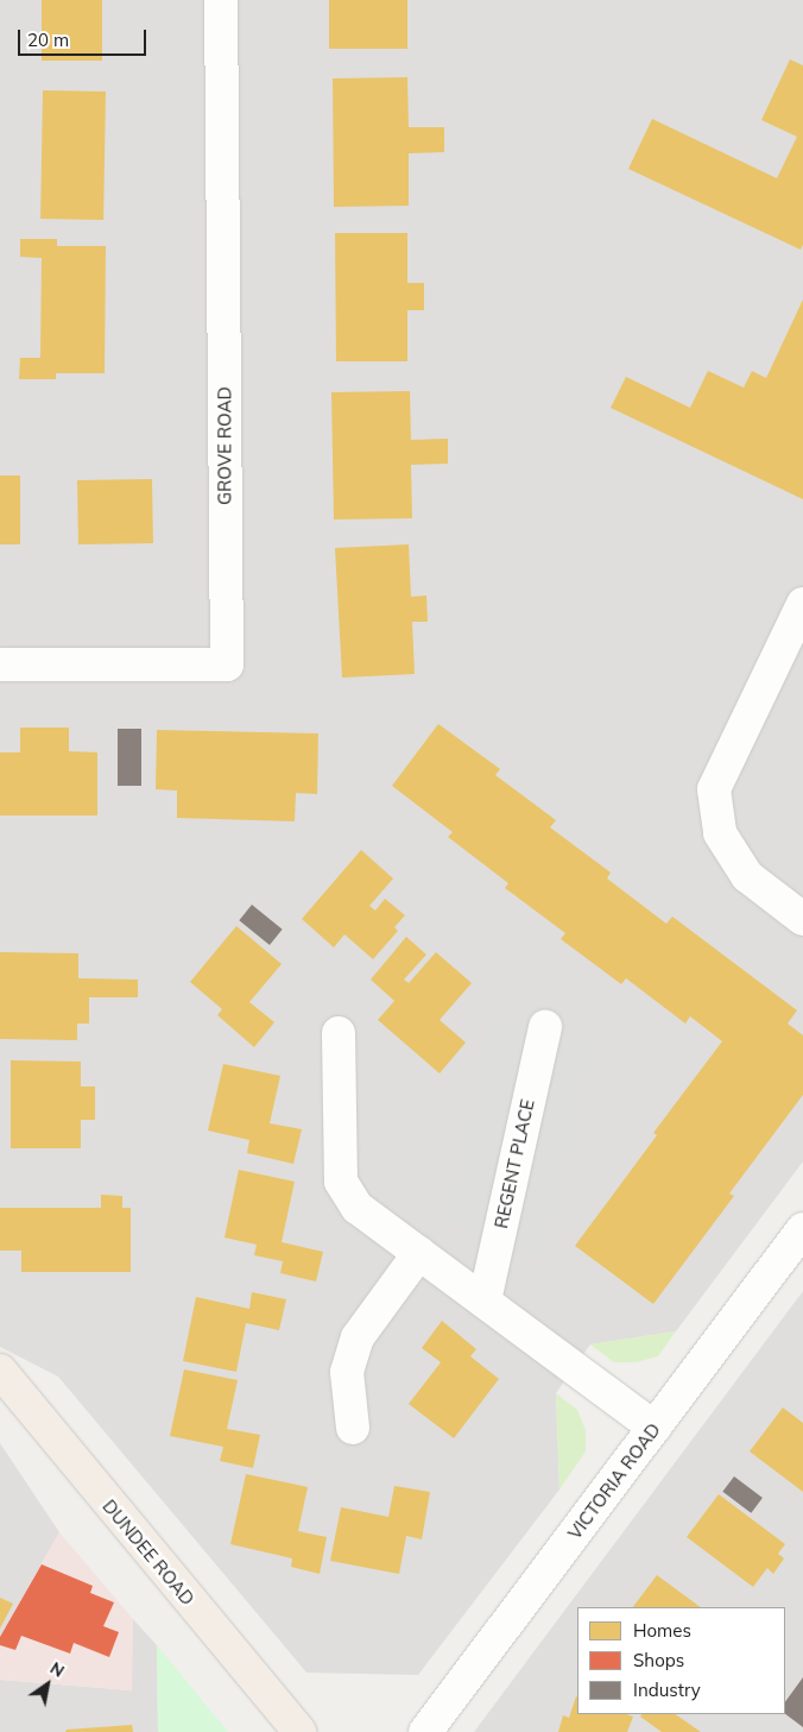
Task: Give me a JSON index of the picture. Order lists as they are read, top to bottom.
{
  "streets": {
    "main road": ["DUNDEE ROAD"],
    "street": ["GROVE ROAD", "REGENT PLACE", "VICTORIA ROAD"]
  },
  "legend": ["Homes", "Shops", "Industry"],
  "scale_bar": "20 m",
  "north": "top right"
}
